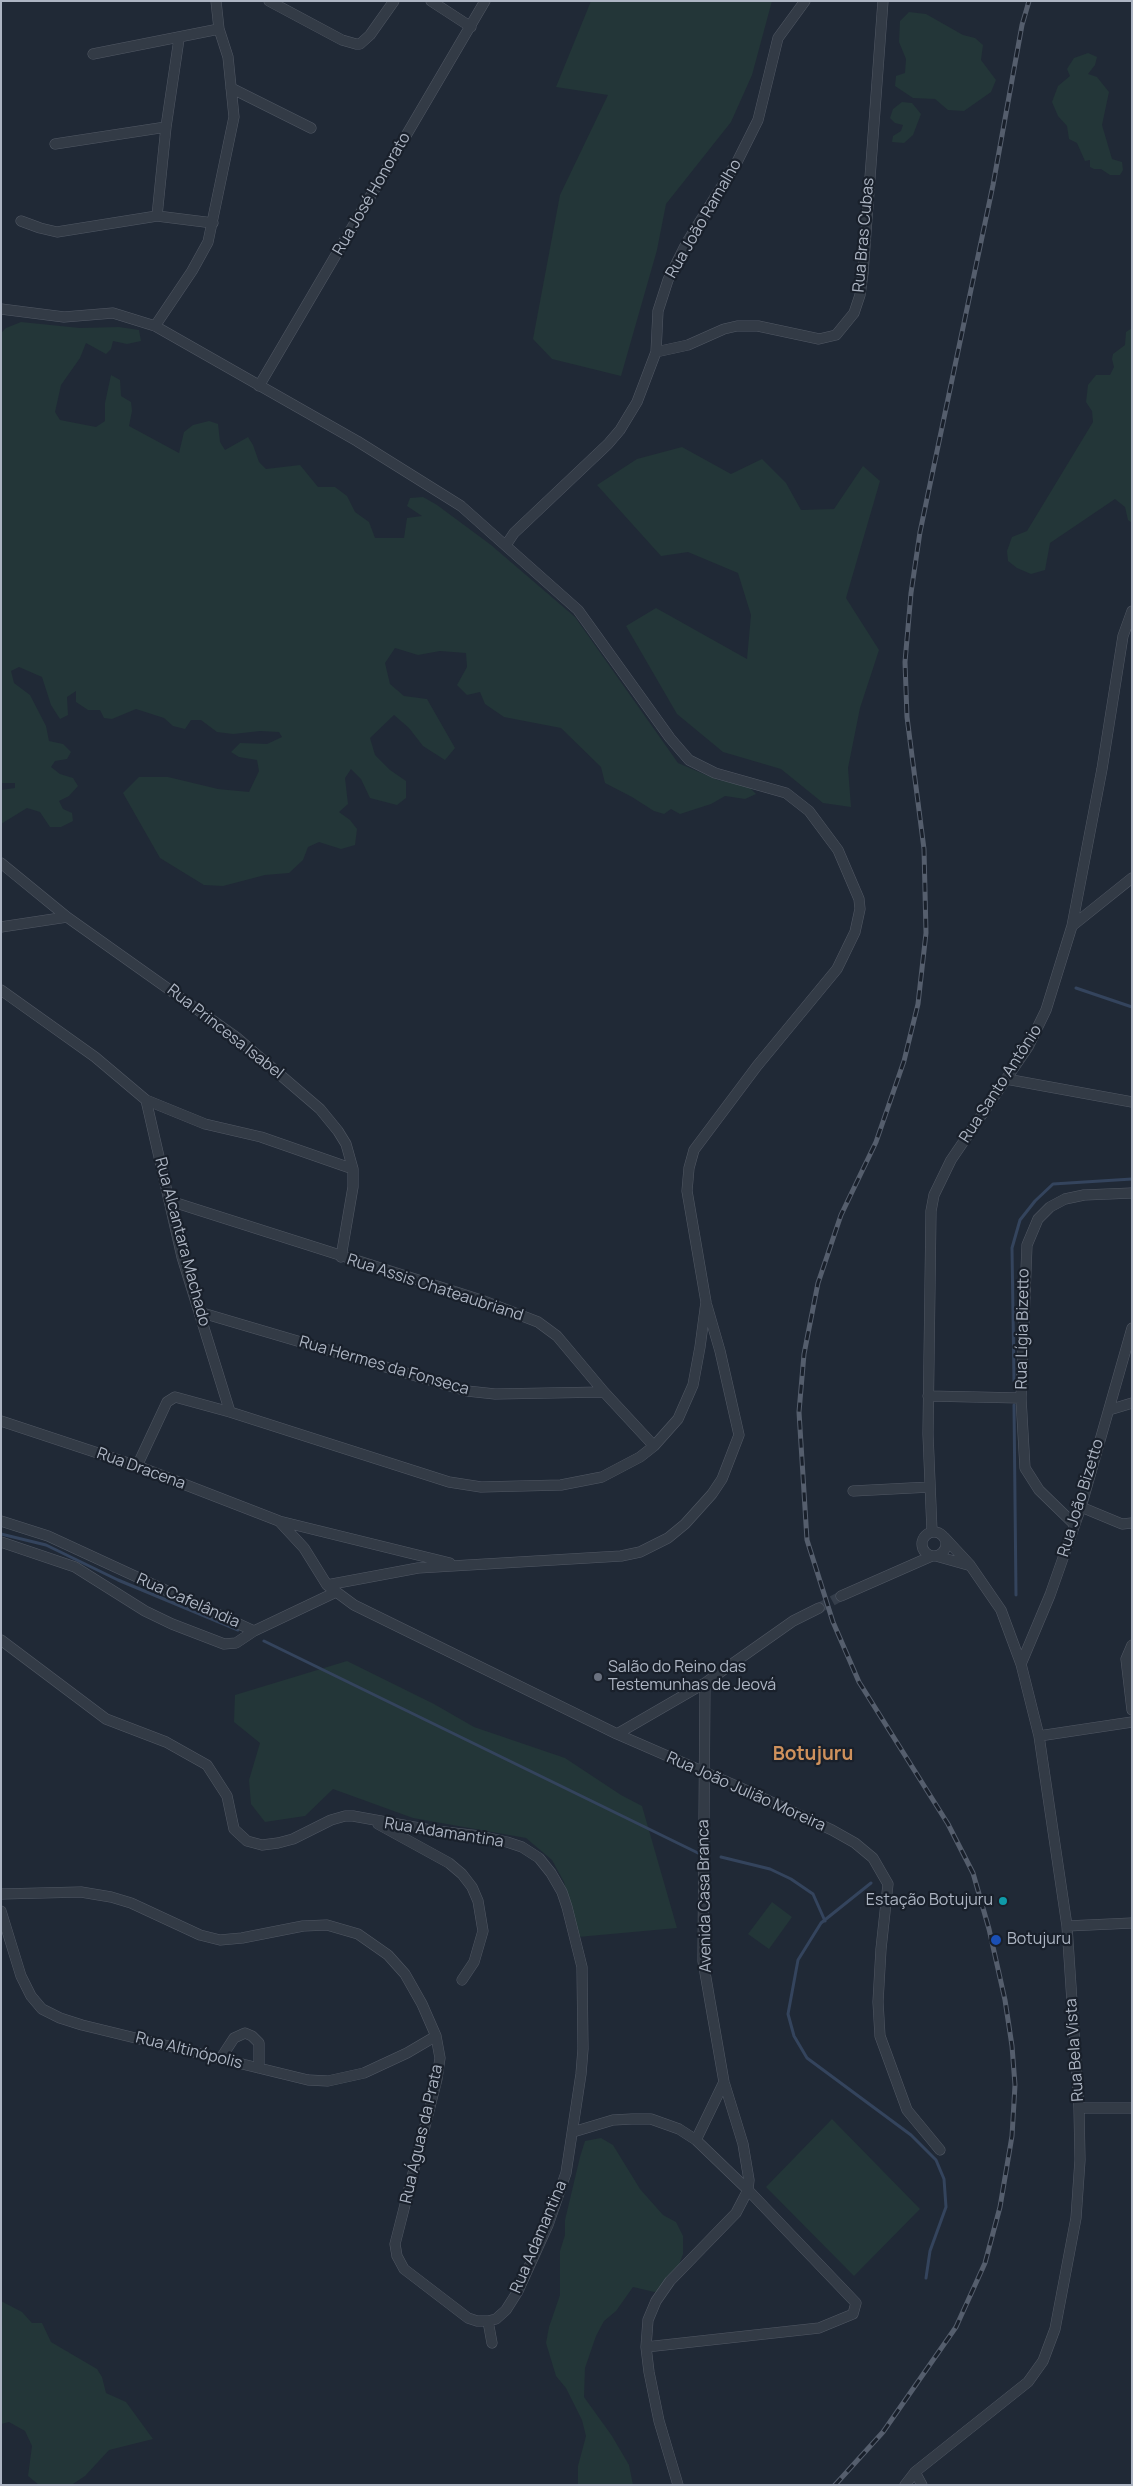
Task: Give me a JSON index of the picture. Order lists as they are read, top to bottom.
{
  "streets": {
    "street": [
      "Rua José Honorato",
      "Rua João Ramalho",
      "Rua Bras Cubas",
      "Rua Princesa Isabel",
      "Rua Santo Antônio",
      "Rua Alcantara Machado",
      "Rua Assis Chateaubriand",
      "Rua Lígia Bizetto",
      "Rua Hermes da Fonseca",
      "Rua Dracena",
      "Rua João Bizetto",
      "Rua Cafelândia",
      "Rua João Julião Moreira",
      "Rua Adamantina",
      "Avenida Casa Branca",
      "Rua Bela Vista",
      "Rua Altinópolis",
      "Rua Águas da Prata"
    ]
  },
  "crossings": [
    ["Rua João Ramalho", "Rua Bras Cubas"],
    ["Rua Princesa Isabel", "Rua Assis Chateaubriand"],
    ["Rua Santo Antônio", "Rua Bela Vista"],
    ["Rua Alcantara Machado", "Rua Assis Chateaubriand"],
    ["Rua Alcantara Machado", "Rua Hermes da Fonseca"],
    ["Rua Assis Chateaubriand", "Rua Hermes da Fonseca"],
    ["Rua Lígia Bizetto", "Rua João Bizetto"],
    ["Rua Dracena", "Rua João Julião Moreira"],
    ["Rua João Bizetto", "Rua Bela Vista"],
    ["Rua João Julião Moreira", "Avenida Casa Branca"],
    ["Rua Adamantina", "Rua Águas da Prata"],
    ["Rua Altinópolis", "Rua Águas da Prata"]
  ],
  "districts": ["Botujuru"],
  "places": ["Salão do Reino das Testemunhas de Jeová", "Estação Botujuru", "Botujuru"]
}
